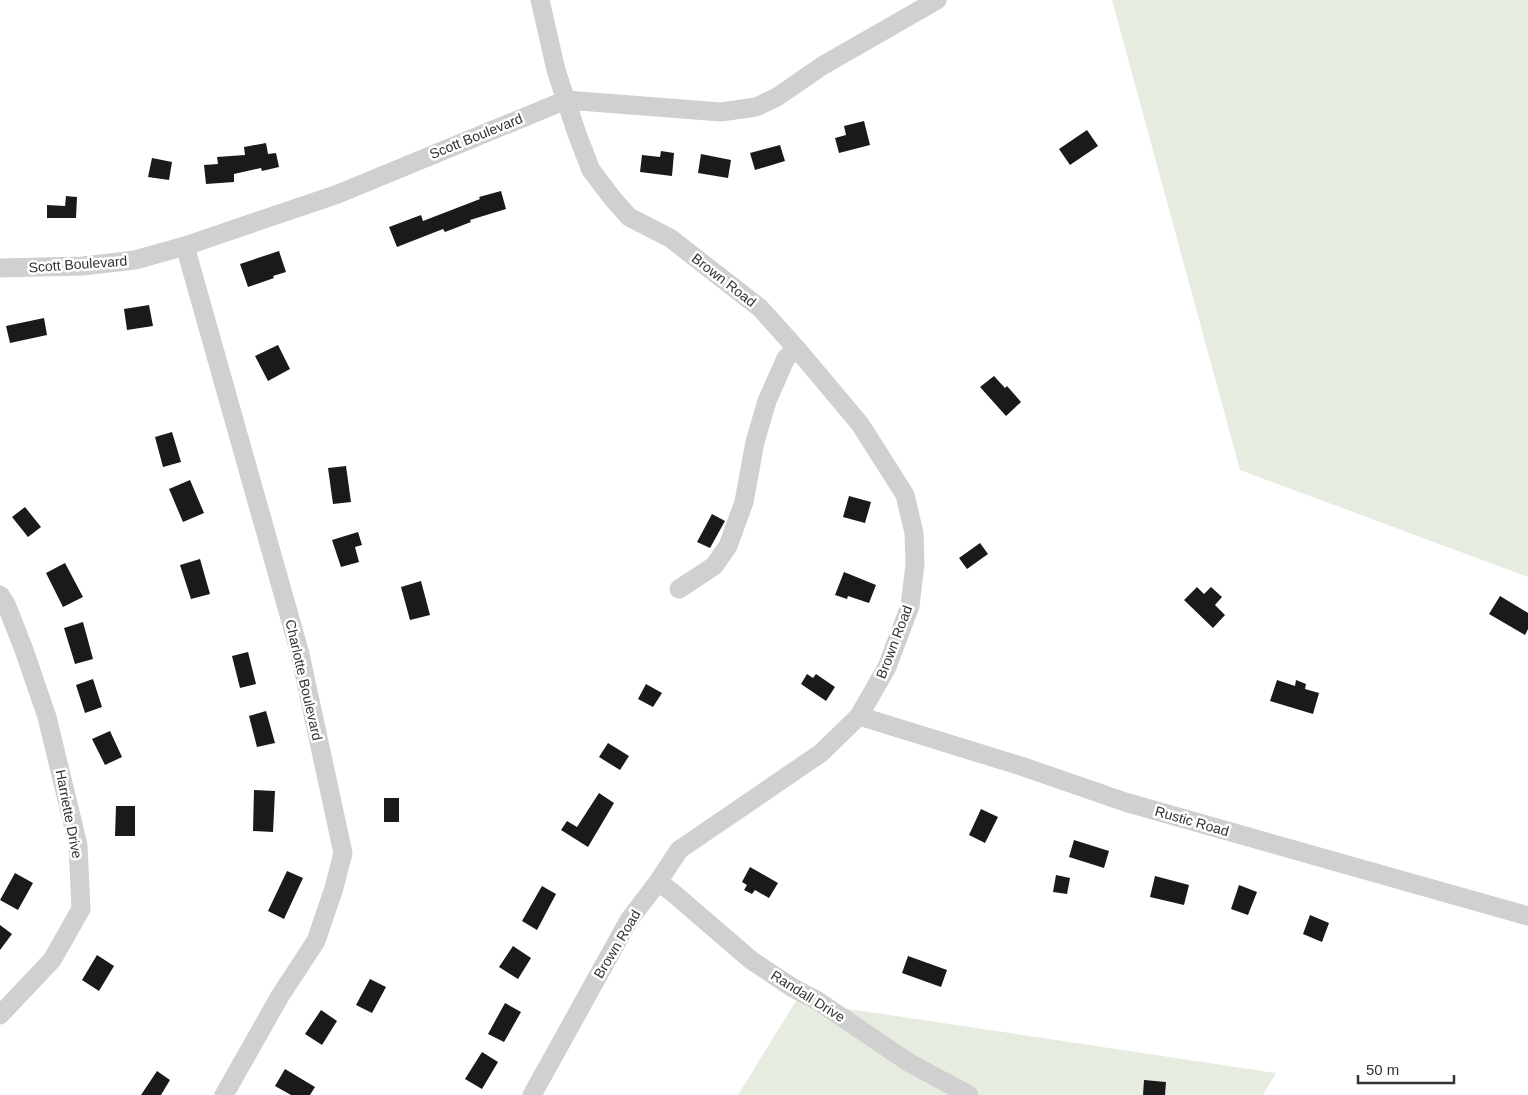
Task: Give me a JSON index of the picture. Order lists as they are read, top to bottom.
{
  "streets": {
    "street": [
      "Scott Boulevard",
      "Brown Road",
      "Charlotte Boulevard",
      "Harriette Drive",
      "Rustic Road",
      "Randall Drive"
    ]
  },
  "crossings": [
    ["Scott Boulevard", "Brown Road"],
    ["Scott Boulevard", "Charlotte Boulevard"],
    ["Brown Road", "Rustic Road"],
    ["Brown Road", "Randall Drive"]
  ],
  "scale_bar": "50 m"
}
